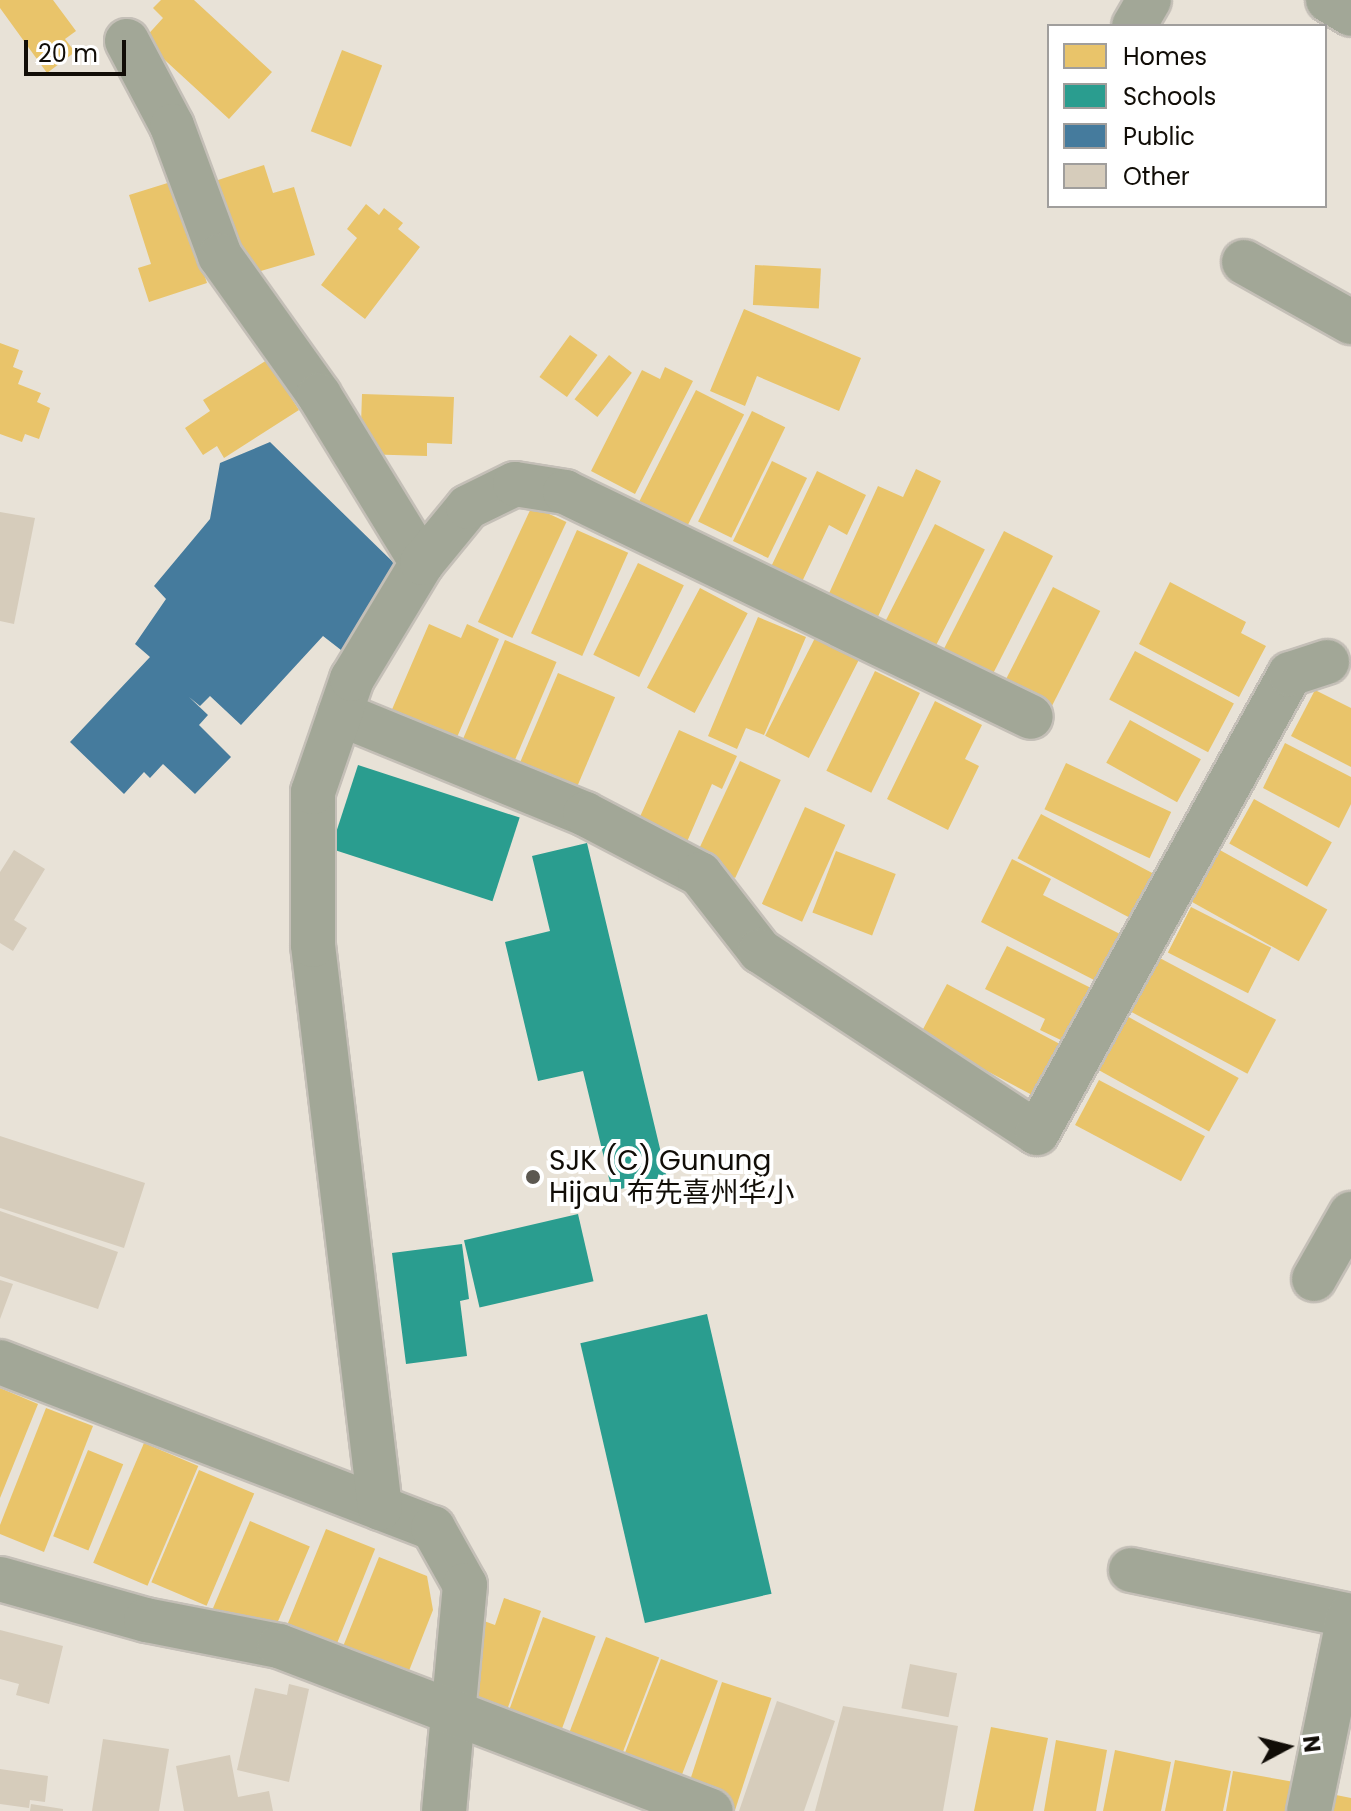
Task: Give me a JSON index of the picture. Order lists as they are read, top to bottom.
{
  "places": ["SJK (C) Gunung Hijau 布先喜州华小"],
  "legend": [
    "Homes",
    "Schools",
    "Public",
    "Other"
  ],
  "scale_bar": "20 m",
  "north": "right"
}
